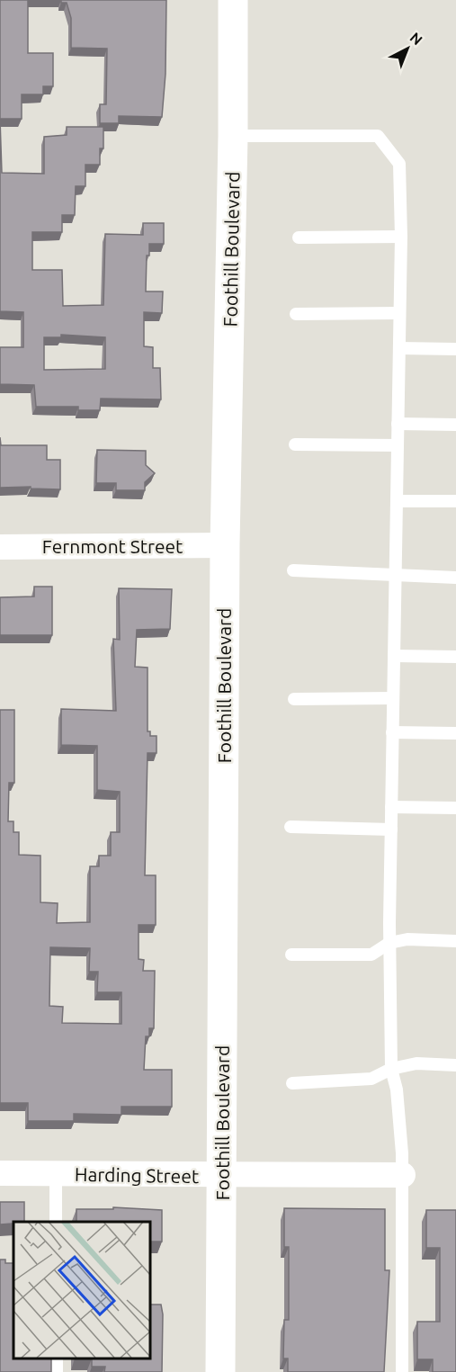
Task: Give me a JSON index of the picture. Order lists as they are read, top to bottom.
{
  "streets": {
    "main road": ["Foothill Boulevard"],
    "street": ["Fernmont Street", "Harding Street"]
  },
  "crossings": [
    ["Foothill Boulevard", "Fernmont Street"],
    ["Foothill Boulevard", "Harding Street"]
  ],
  "north": "top right"
}
